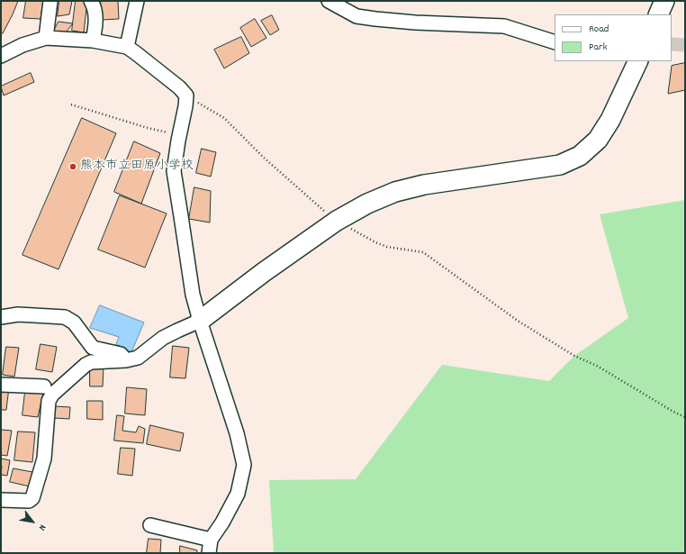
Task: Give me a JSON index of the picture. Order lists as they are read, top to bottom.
{
  "places": ["熊本市立田原小学校"],
  "legend": ["Road", "Park"],
  "north": "bottom right"
}
